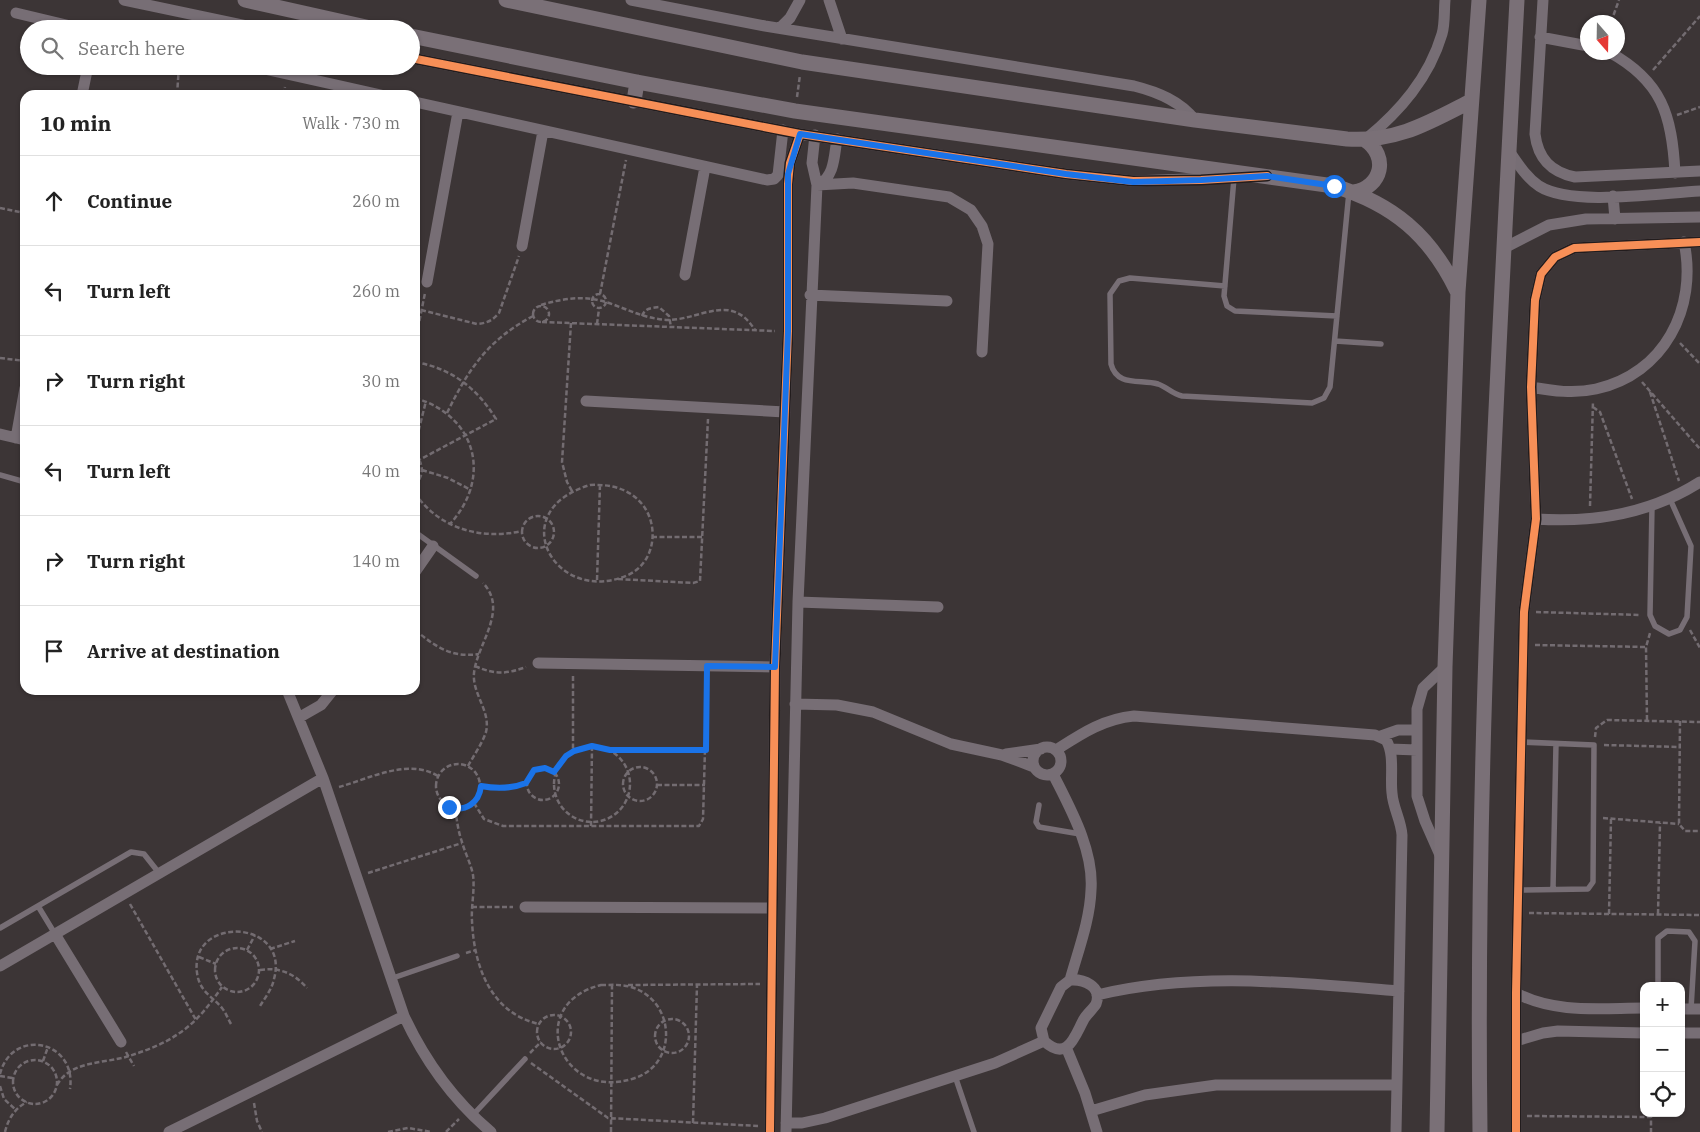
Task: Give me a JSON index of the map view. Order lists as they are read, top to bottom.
{
  "north": "bottom",
  "page": {
    "search": "Search here",
    "heading": ["10 min", "Walk · 730 m"],
    "list": [
      ["Continue", "260 m"],
      ["Turn left", "260 m"],
      ["Turn right", "30 m"],
      ["Turn left", "40 m"],
      ["Turn right", "140 m"],
      "Arrive at destination"
    ],
    "map_buttons": ["+", "−"]
  }
}
